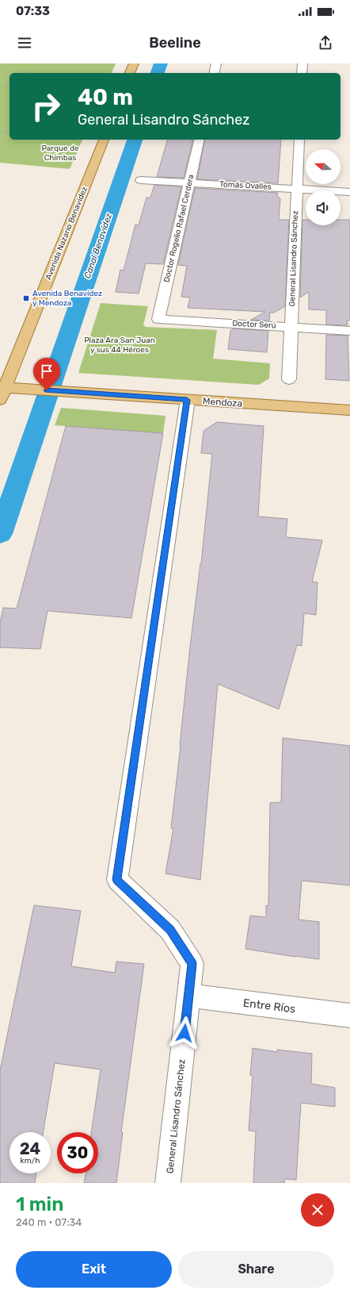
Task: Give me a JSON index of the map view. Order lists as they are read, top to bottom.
{
  "streets": {
    "main road": ["Avenida Nazario Benavídez", "Mendoza"],
    "street": [
      "Tomás Ovalles",
      "Doctor Rogelio Rafael Cerdera",
      "General Lisandro Sánchez",
      "Doctor Serú",
      "Entre Ríos"
    ]
  },
  "crossings": [
    ["Tomás Ovalles", "Doctor Rogelio Rafael Cerdera"],
    ["Tomás Ovalles", "General Lisandro Sánchez"],
    ["Doctor Rogelio Rafael Cerdera", "Doctor Serú"],
    ["Avenida Nazario Benavídez", "Mendoza"],
    ["General Lisandro Sánchez", "Doctor Serú"],
    ["General Lisandro Sánchez", "Mendoza"],
    ["General Lisandro Sánchez", "Entre Ríos"]
  ],
  "water": ["Canal Benavídez"],
  "parks": ["Parque de Chimbas", "Plaza Ara San Juan y sus 44 Héroes"],
  "places": {
    "transit": ["Avenida Benavídez y Mendoza"]
  },
  "north": "left",
  "page": {
    "status": "07:33",
    "header": "Beeline",
    "turn": ["40 m", "General Lisandro Sánchez"],
    "speed": "24 km/h",
    "limit": "30",
    "heading": ["1 min", "240 m · 07:34"],
    "buttons": ["Exit", "Share"]
  }
}
